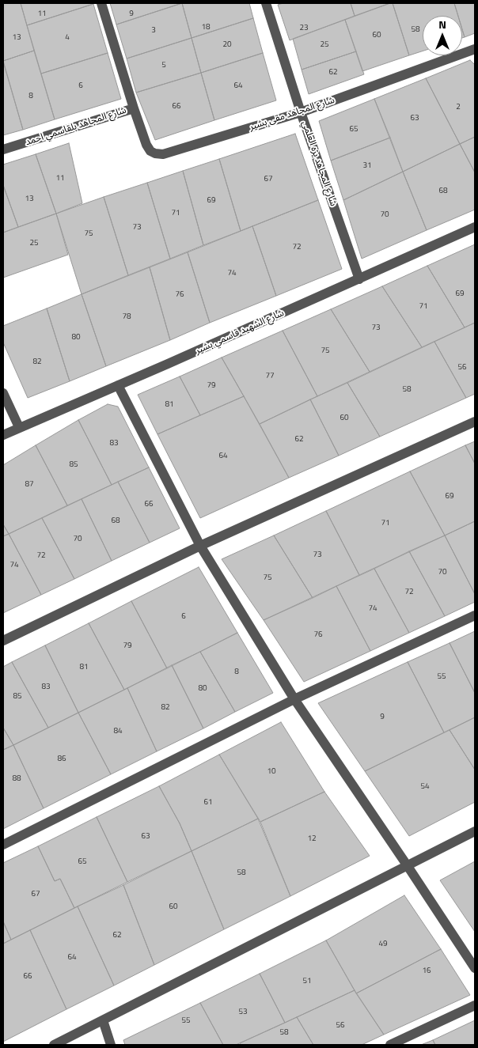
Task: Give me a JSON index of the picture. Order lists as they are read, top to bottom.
{
  "streets": {
    "street": [
      "شارع المجاهد مقى بشير",
      "شارع المجاهد بلقاسمي احمد",
      "شارع المجاهد يزه العلمي",
      "شارع الشهيد قاسمي بشير"
    ]
  },
  "crossings": [
    ["شارع المجاهد مقى بشير", "شارع المجاهد بلقاسمي احمد"],
    ["شارع المجاهد مقى بشير", "شارع المجاهد يزه العلمي"],
    ["شارع المجاهد يزه العلمي", "شارع الشهيد قاسمي بشير"]
  ],
  "house_numbers": [
    "11",
    "9",
    "18",
    "23",
    "58",
    "3",
    "60",
    "13",
    "4",
    "20",
    "25",
    "5",
    "62",
    "6",
    "64",
    "8",
    "66",
    "2",
    "63",
    "65",
    "31",
    "11",
    "67",
    "68",
    "13",
    "69",
    "71",
    "70",
    "73",
    "75",
    "25",
    "72",
    "74",
    "69",
    "76",
    "71",
    "78",
    "73",
    "80",
    "75",
    "82",
    "56",
    "77",
    "79",
    "58",
    "81",
    "60",
    "62",
    "83",
    "64",
    "85",
    "87",
    "69",
    "66",
    "68",
    "71",
    "70",
    "73",
    "72",
    "74",
    "70",
    "75",
    "72",
    "74",
    "6",
    "76",
    "79",
    "81",
    "8",
    "55",
    "83",
    "80",
    "85",
    "82",
    "9",
    "84",
    "86",
    "10",
    "88",
    "54",
    "61",
    "63",
    "12",
    "65",
    "58",
    "67",
    "60",
    "62",
    "49",
    "64",
    "16",
    "66",
    "51",
    "53",
    "55",
    "56",
    "58"
  ],
  "north": "top"
}
